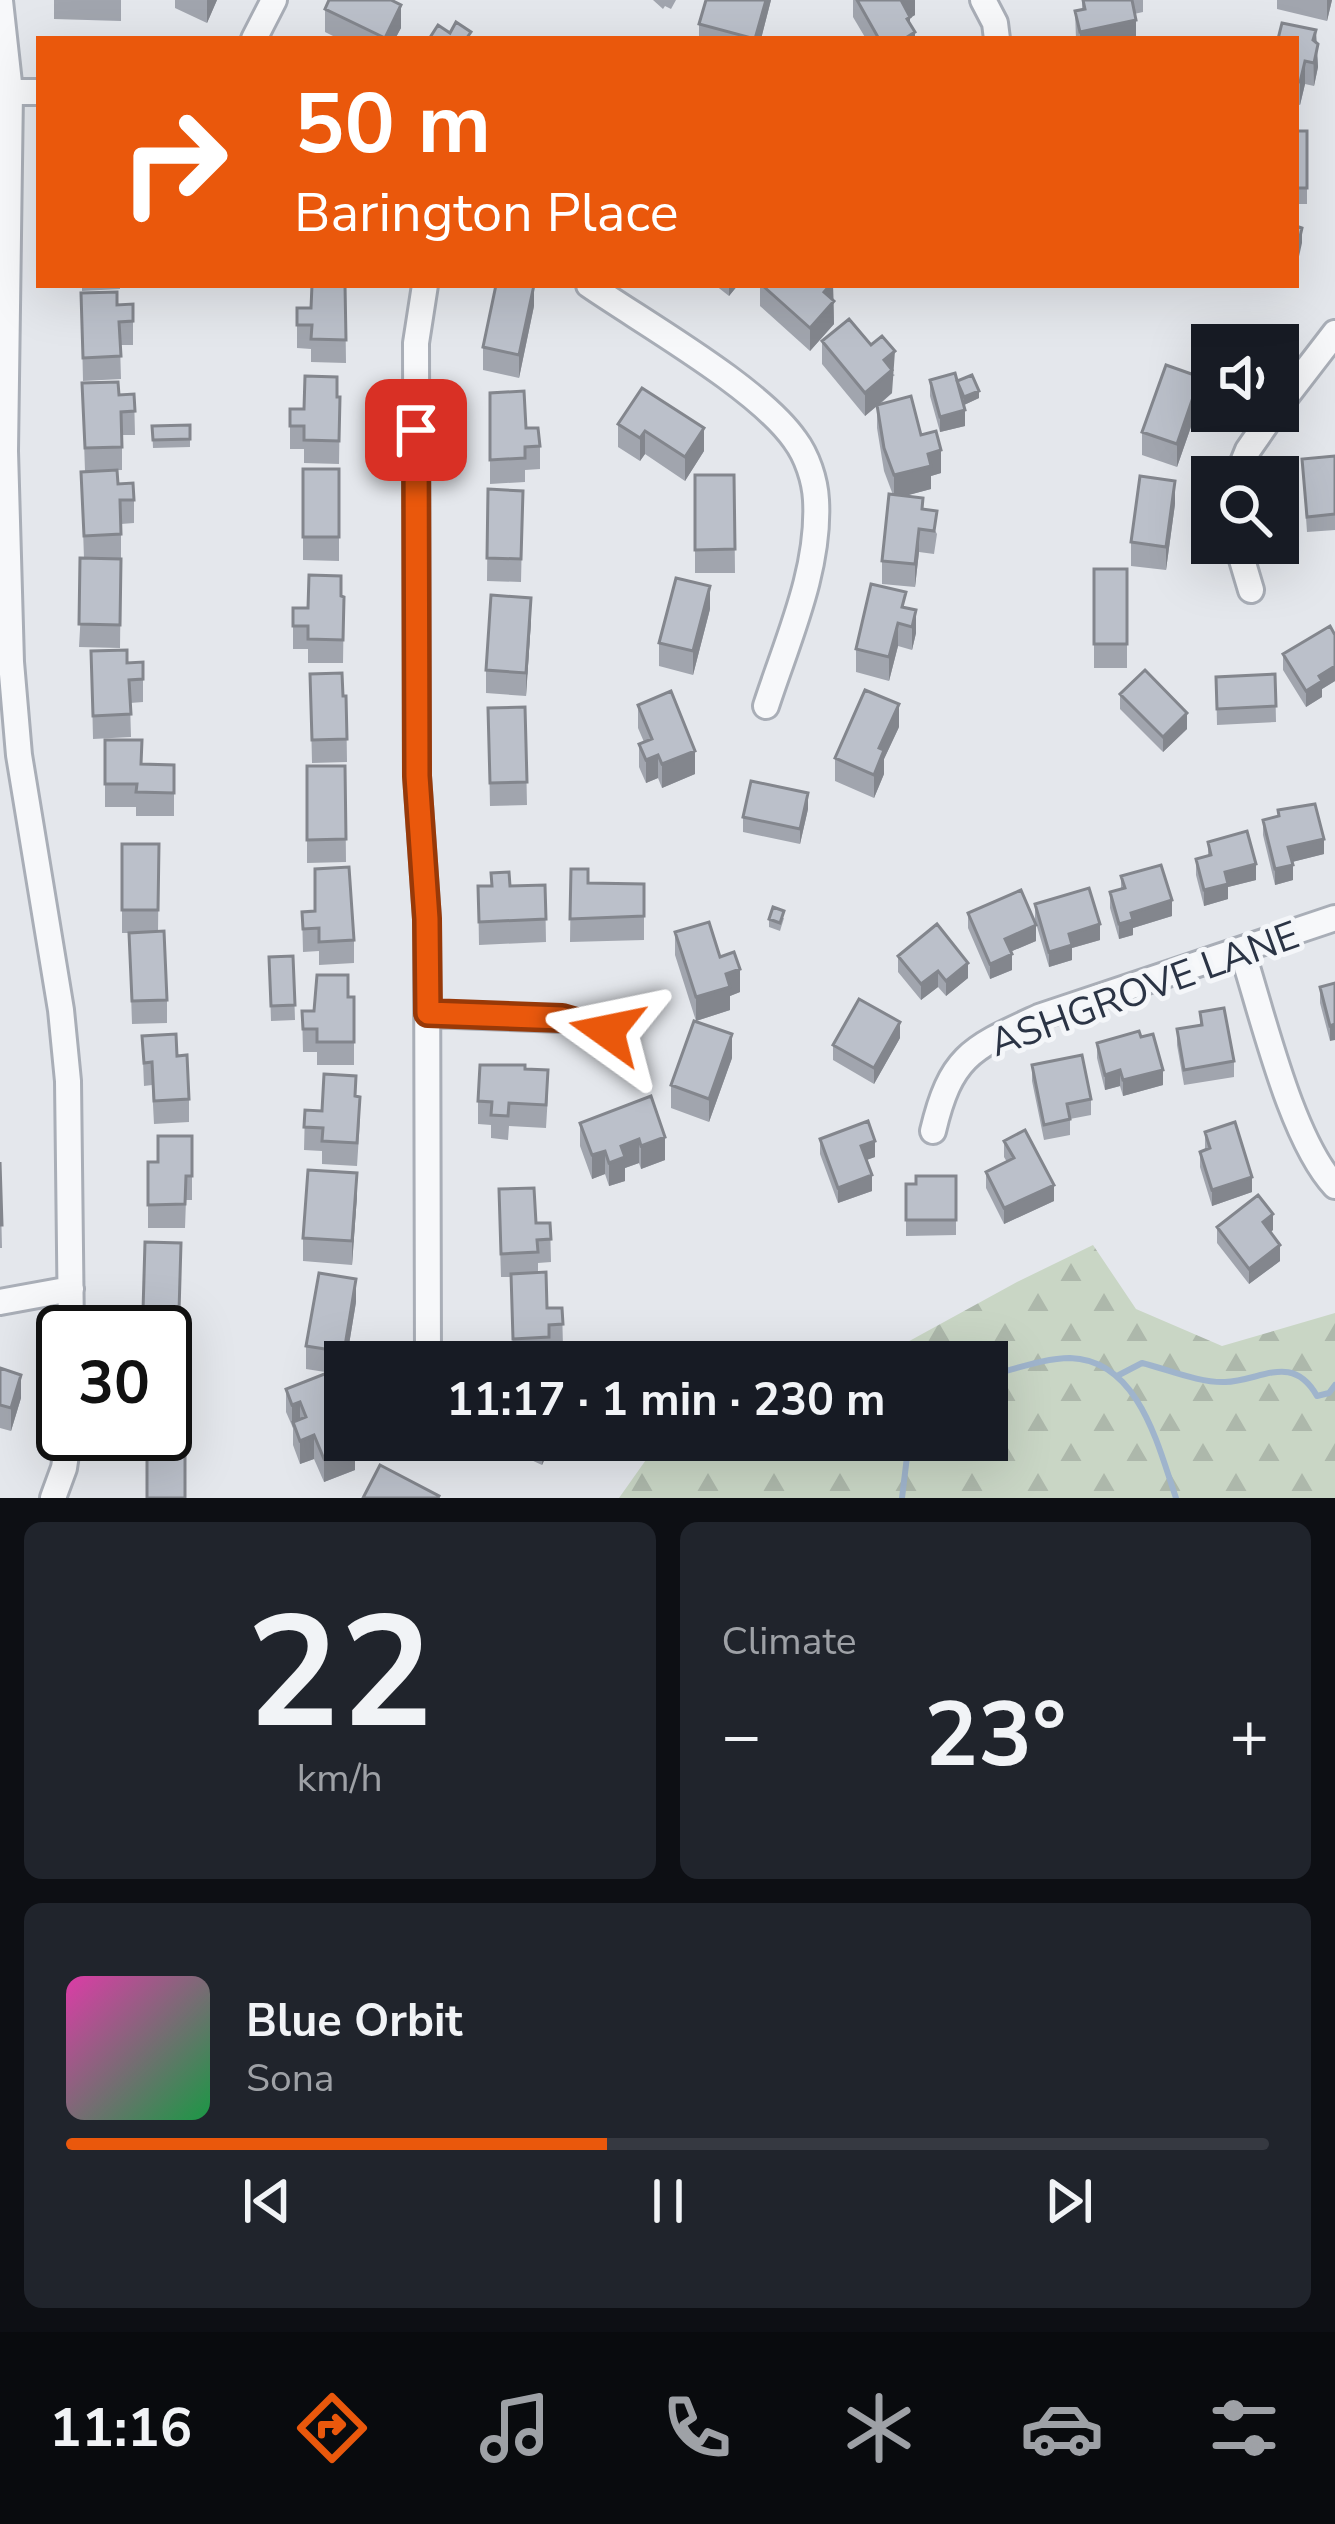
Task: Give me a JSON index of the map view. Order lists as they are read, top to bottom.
{
  "streets": {
    "street": ["ASHGROVE LANE"]
  },
  "page": {
    "turn": ["50 m", "Barington Place"],
    "limit": "30",
    "trip": "11:17 · 1 min · 230 m",
    "tile": [
      ["22", "km/h"],
      "Climate"
    ],
    "heat": ["−", "23°", "+"],
    "song": ["Blue Orbit", "Sona"],
    "tabs": "11:16"
  }
}
